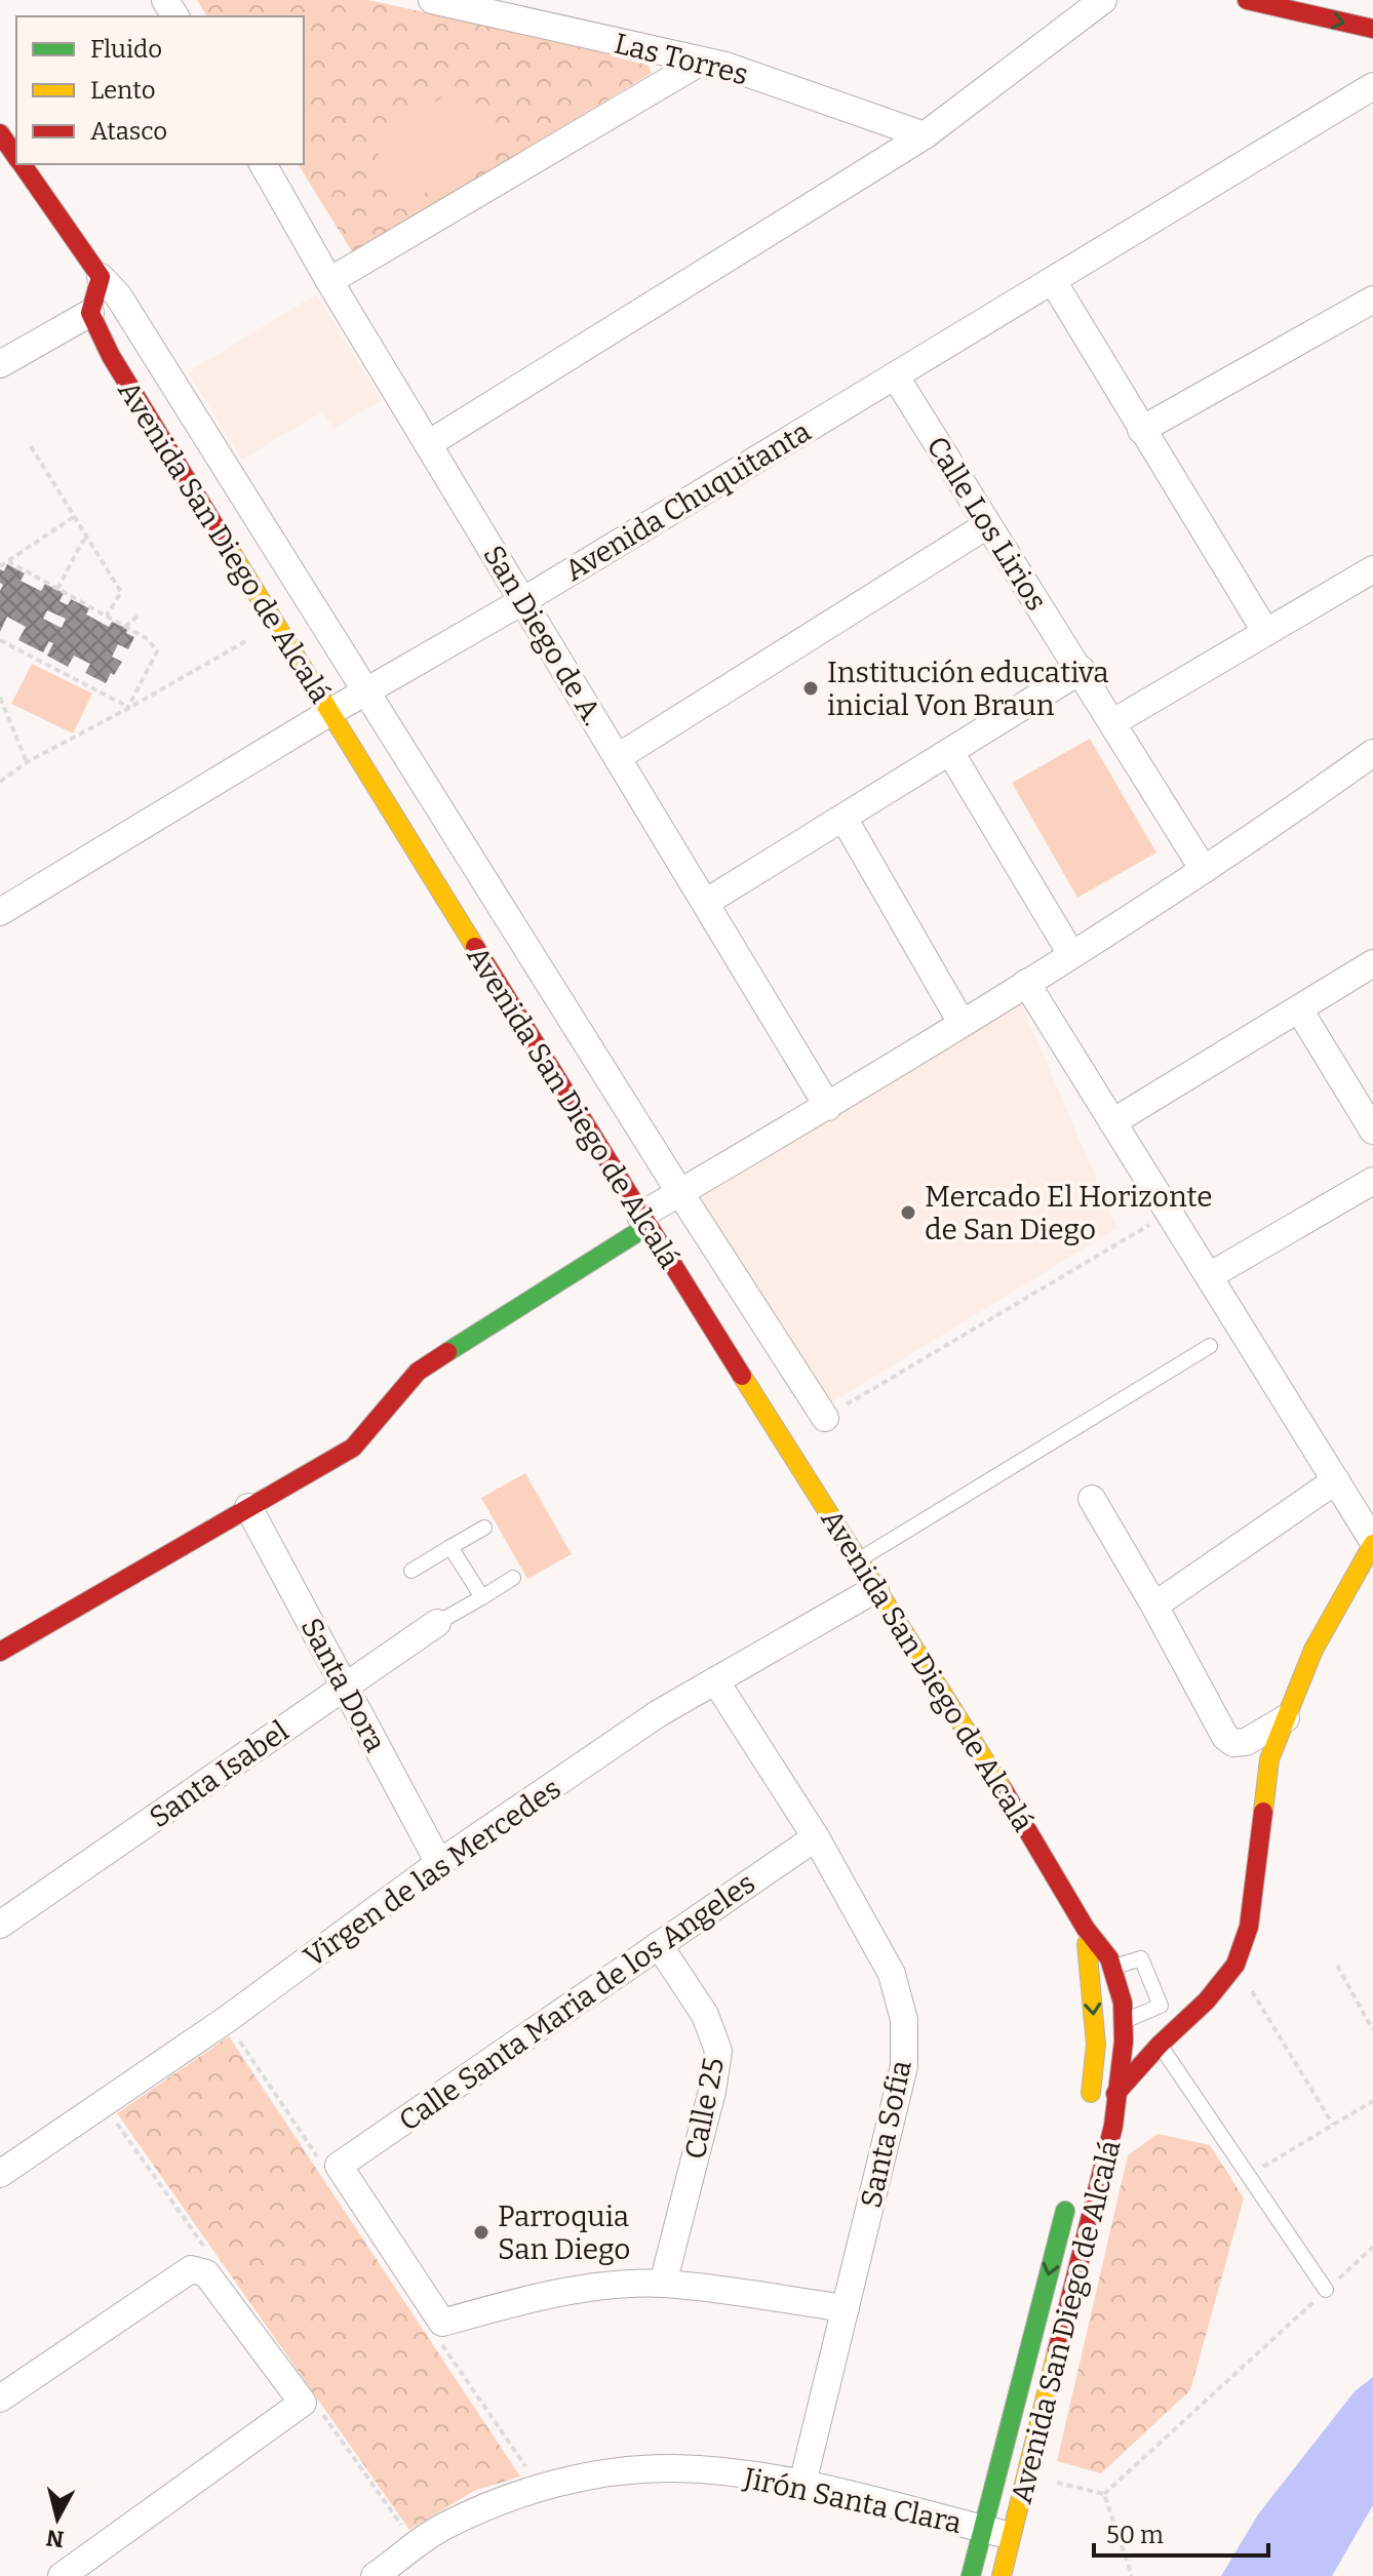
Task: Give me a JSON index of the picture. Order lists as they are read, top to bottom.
{
  "streets": {
    "street": [
      "Las Torres",
      "Avenida Chuquitanta",
      "Calle Los Lirios",
      "Avenida San Diego de Alcalá",
      "San Diego de A.",
      "Santa Dora",
      "Santa Isabel",
      "Virgen de las Mercedes",
      "Calle Santa Maria de los Angeles",
      "Calle 25",
      "Santa Sofia",
      "Jirón Santa Clara"
    ]
  },
  "crossings": [
    ["Avenida Chuquitanta", "Calle Los Lirios"],
    ["Avenida Chuquitanta", "Avenida San Diego de Alcalá"],
    ["Avenida Chuquitanta", "San Diego de A."],
    ["Avenida San Diego de Alcalá", "Virgen de las Mercedes"],
    ["Avenida San Diego de Alcalá", "Jirón Santa Clara"],
    ["Santa Dora", "Santa Isabel"],
    ["Santa Dora", "Virgen de las Mercedes"],
    ["Virgen de las Mercedes", "Santa Sofia"],
    ["Calle Santa Maria de los Angeles", "Calle 25"],
    ["Calle Santa Maria de los Angeles", "Santa Sofia"],
    ["Santa Sofia", "Jirón Santa Clara"]
  ],
  "places": ["Institución educativa inicial Von Braun", "Mercado El Horizonte de San Diego", "Parroquia San Diego"],
  "legend": ["Fluido", "Lento", "Atasco"],
  "scale_bar": "50 m",
  "north": "bottom"
}
